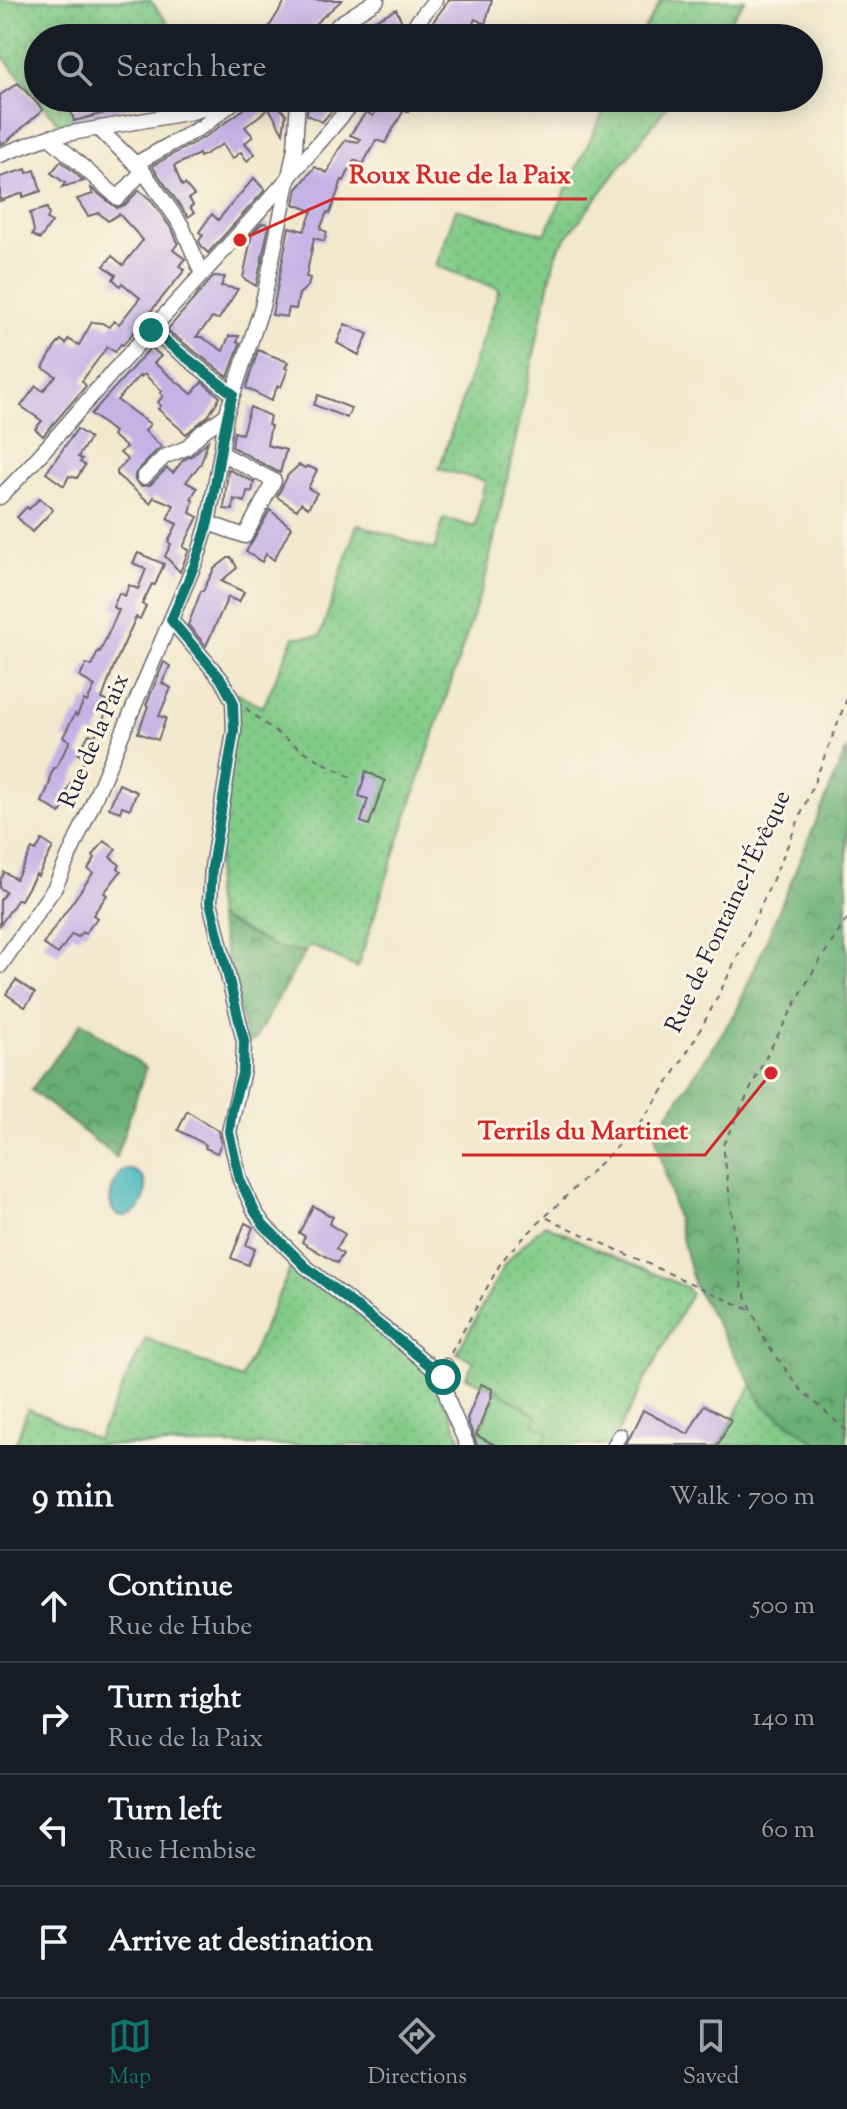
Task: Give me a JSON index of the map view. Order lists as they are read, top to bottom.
{
  "streets": {
    "street": ["Rue de la Paix"],
    "path": ["Rue de Fontaine-l'Évêque"]
  },
  "places": ["Roux Rue de la Paix", "Terrils du Martinet"],
  "page": {
    "search": "Search here",
    "heading": ["9 min", "Walk · 700 m"],
    "list": [
      ["Continue", "Rue de Hube", "500 m"],
      ["Turn right", "Rue de la Paix", "140 m"],
      ["Turn left", "Rue Hembise", "60 m"],
      "Arrive at destination"
    ],
    "nav": ["Map", "Directions", "Saved"]
  }
}
